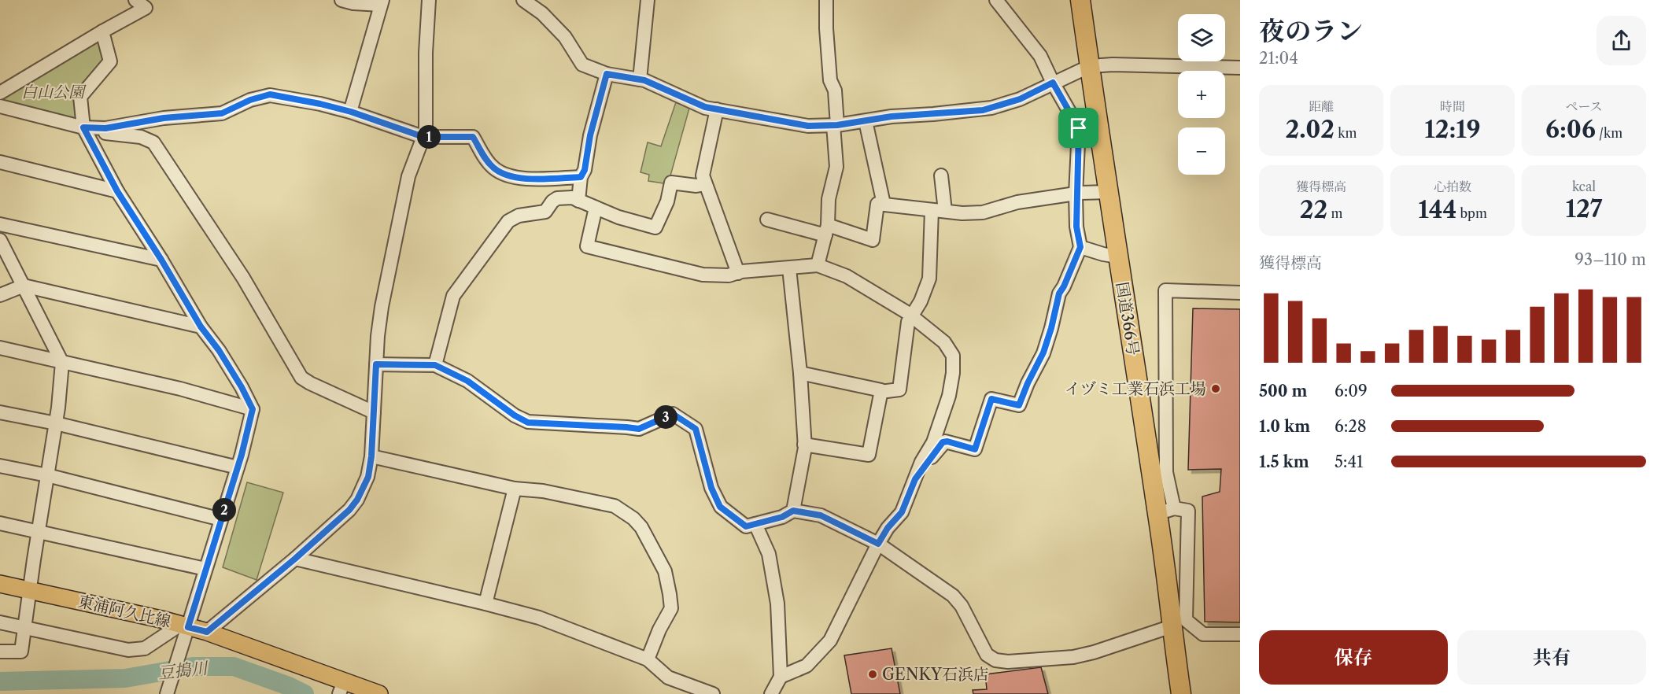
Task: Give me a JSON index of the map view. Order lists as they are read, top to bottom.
{
  "streets": {
    "highway": ["国道366号"],
    "main road": ["東浦阿久比線"]
  },
  "water": ["豆搗川"],
  "parks": ["白山公園"],
  "places": ["イヅミ工業石浜工場", "GENKY石浜店"],
  "page": {
    "heading": ["夜のラン", "21:04"],
    "map_buttons": ["+", "−"],
    "stats": [
      ["距離", "2.02 km"],
      ["時間", "12:19"],
      ["ペース", "6:06 /km"],
      ["獲得標高", "22 m"],
      ["心拍数", "144 bpm"],
      ["kcal", "127"]
    ],
    "pins": ["1", "3", "2"],
    "chart": ["獲得標高", "93–110 m"],
    "list": [
      {
        "name": "500 m",
        "note": "6:09"
      },
      {
        "name": "1.0 km",
        "note": "6:28"
      },
      {
        "name": "1.5 km",
        "note": "5:41"
      }
    ],
    "buttons": ["保存", "共有"]
  }
}
